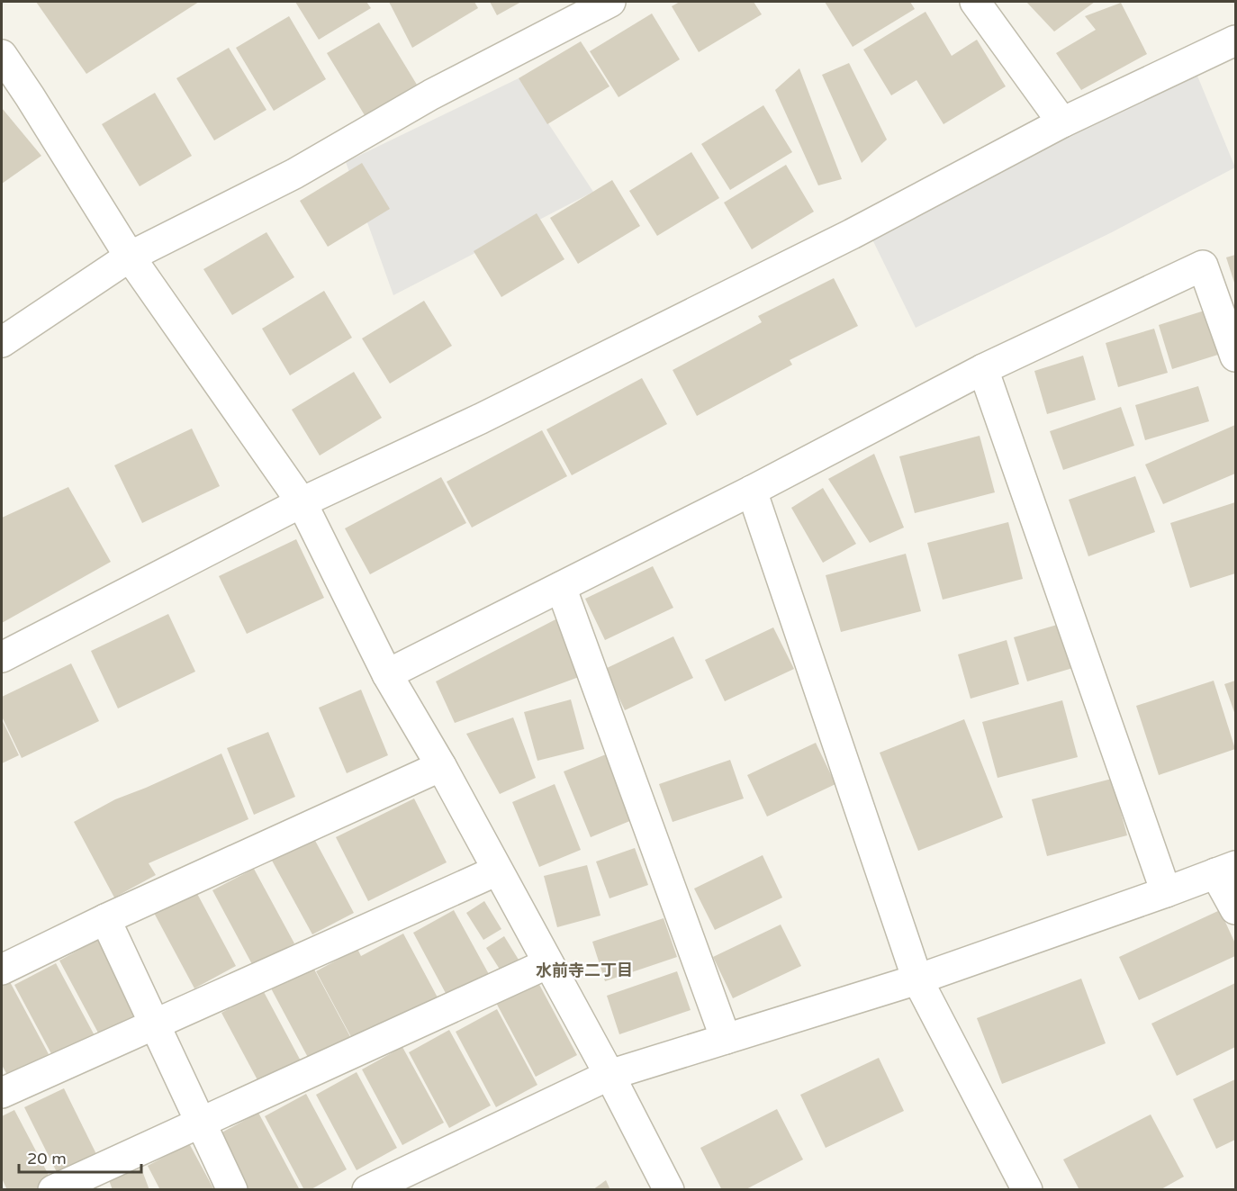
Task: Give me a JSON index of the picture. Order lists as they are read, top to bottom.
{
  "districts": ["水前寺二丁目"],
  "scale_bar": "20 m"
}
